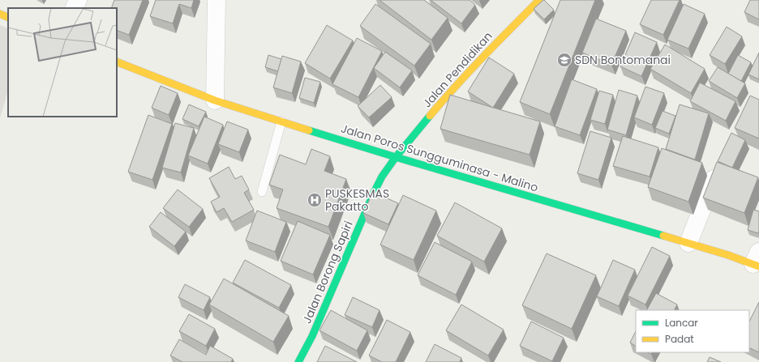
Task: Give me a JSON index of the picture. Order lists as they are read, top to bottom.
{
  "streets": {
    "main road": ["Jalan Pendidikan", "Jalan Poros Sungguminasa - Malino", "Jalan Borong Sapiri"]
  },
  "crossings": [
    ["Jalan Pendidikan", "Jalan Poros Sungguminasa - Malino"],
    ["Jalan Pendidikan", "Jalan Borong Sapiri"],
    ["Jalan Poros Sungguminasa - Malino", "Jalan Borong Sapiri"]
  ],
  "places": {
    "school or university": ["SDN Bontomanai"],
    "hospital": ["PUSKESMAS Pakatto"]
  },
  "legend": ["Lancar", "Padat"]
}
